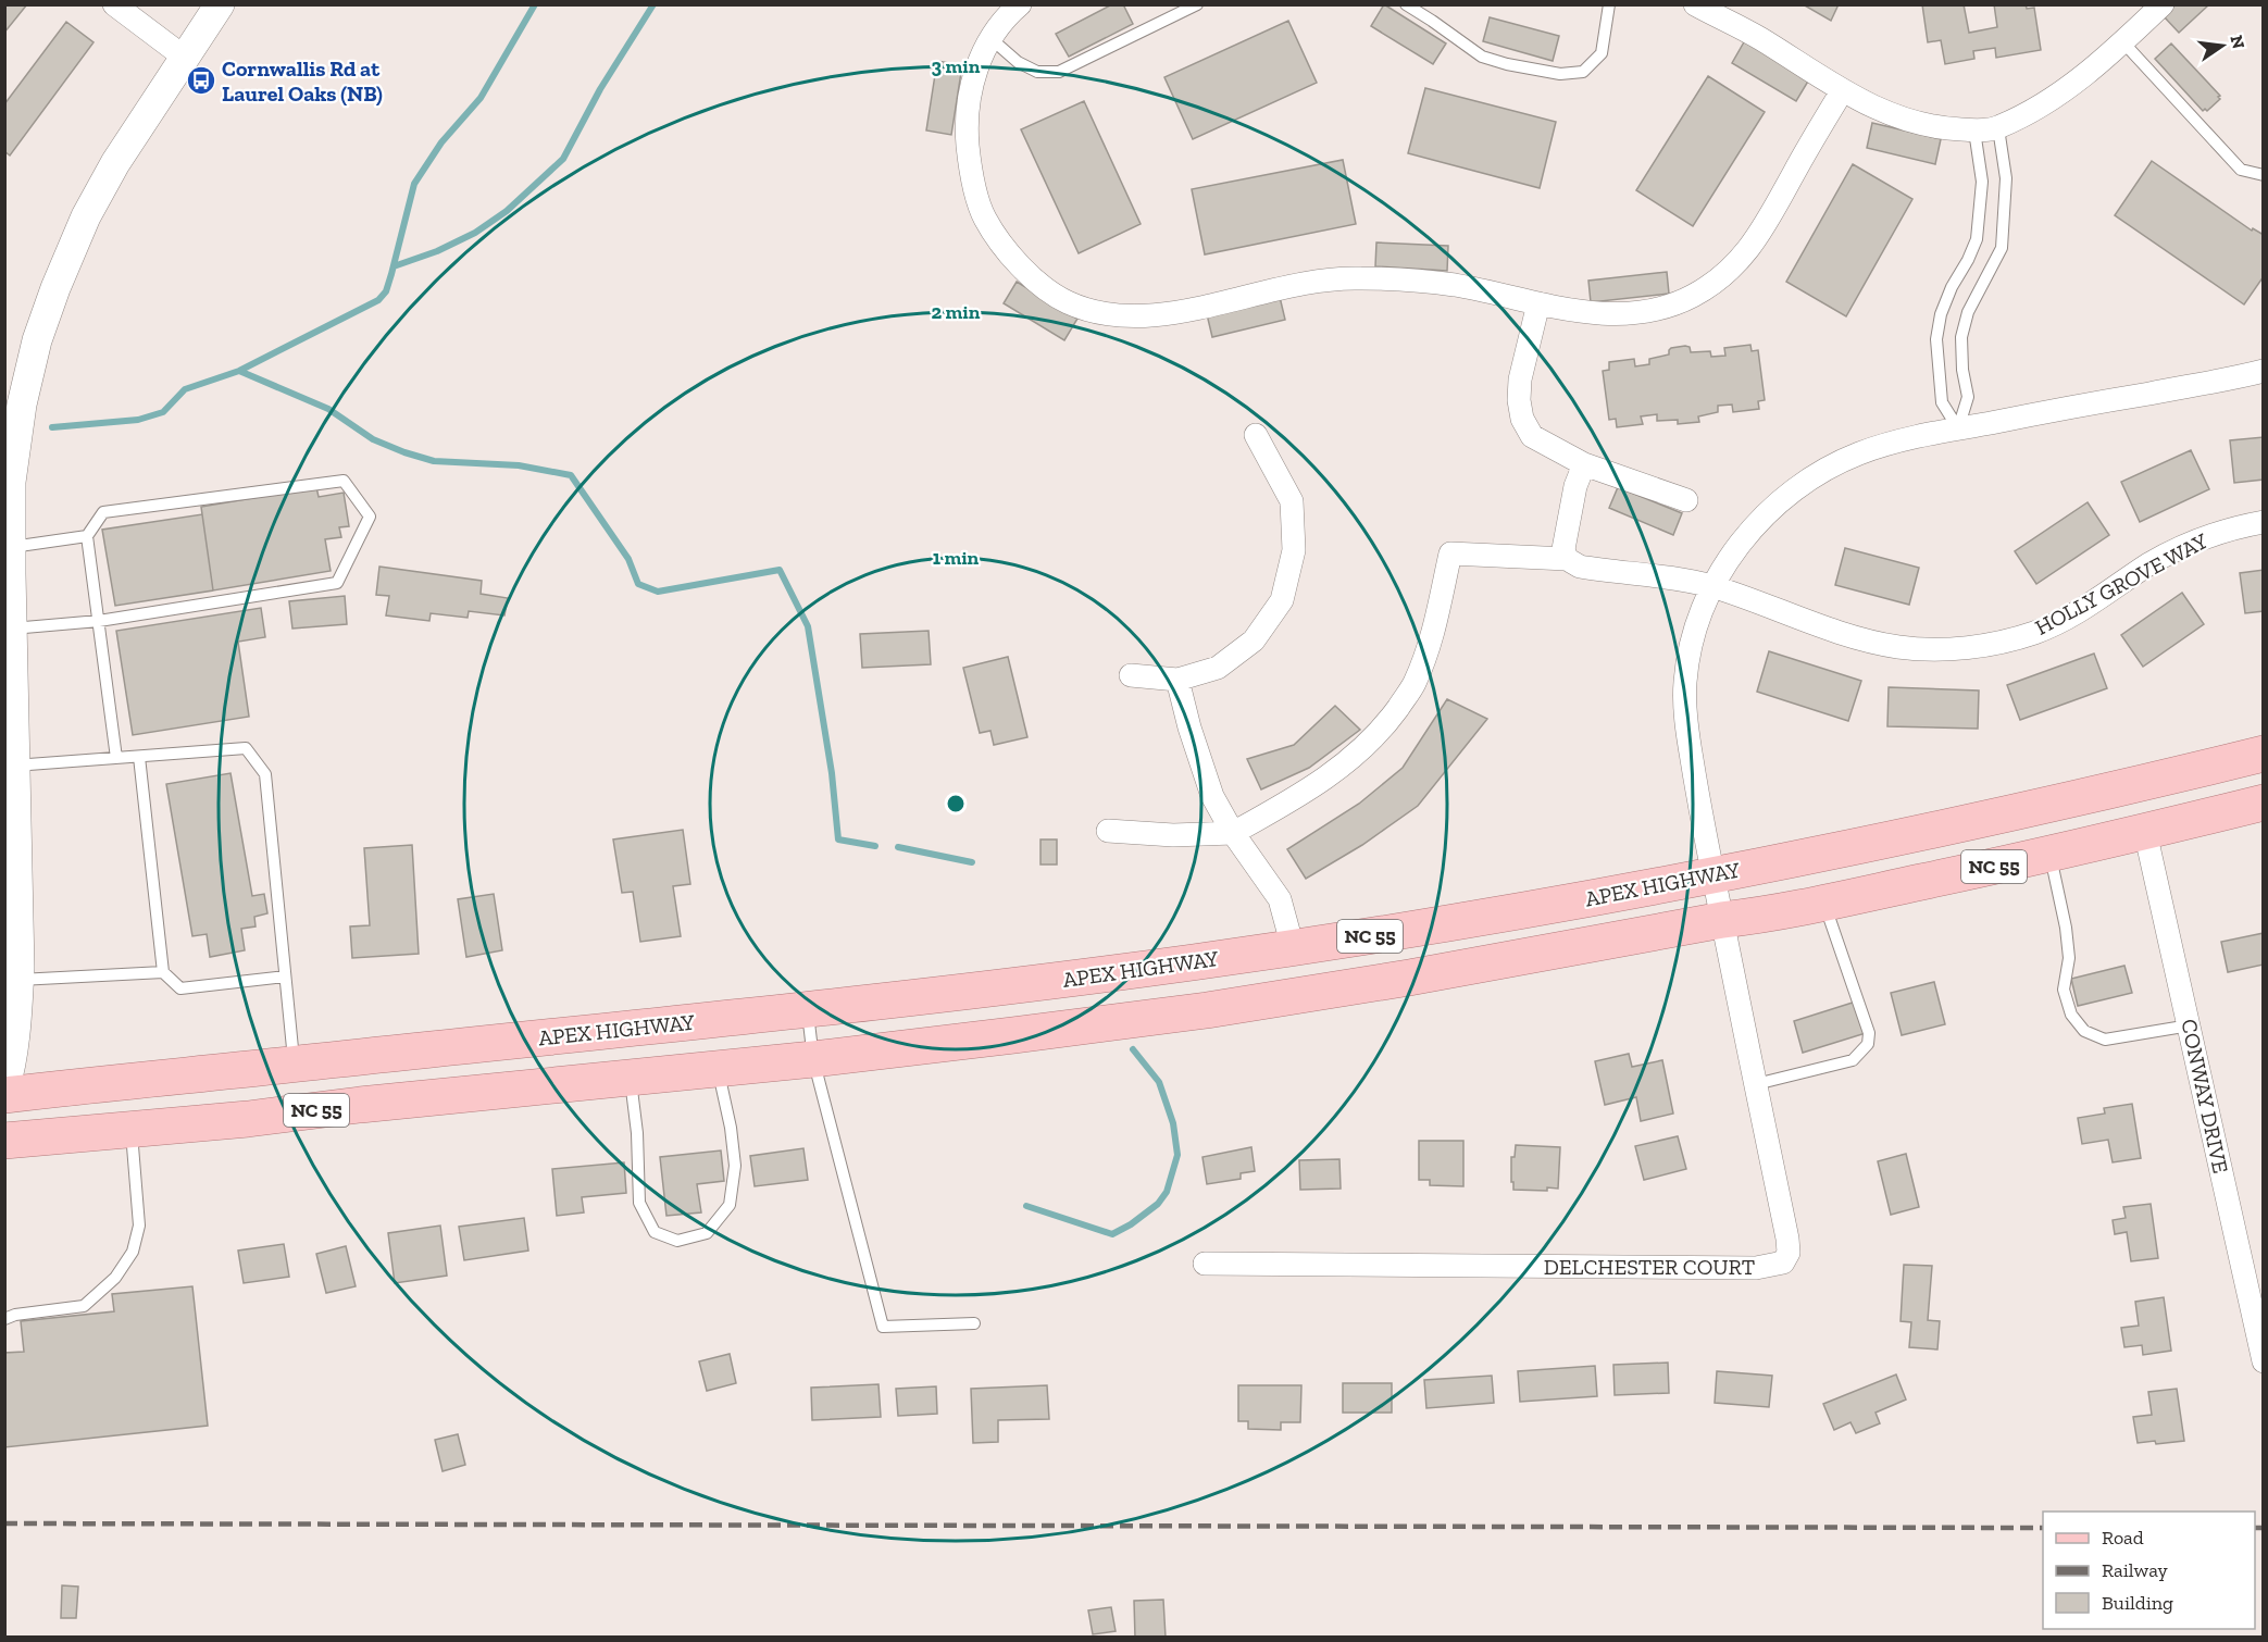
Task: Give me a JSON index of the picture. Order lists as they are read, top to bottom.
{
  "streets": {
    "main road": ["NC 55", "APEX HIGHWAY"],
    "street": ["HOLLY GROVE WAY", "CONWAY DRIVE", "DELCHESTER COURT"]
  },
  "crossings": [
    ["HOLLY GROVE WAY", "DELCHESTER COURT"],
    ["NC 55", "CONWAY DRIVE"],
    ["NC 55", "DELCHESTER COURT"],
    ["APEX HIGHWAY", "DELCHESTER COURT"]
  ],
  "places": {
    "bus stop": ["Cornwallis Rd at Laurel Oaks (NB)"]
  },
  "legend": ["Road", "Railway", "Building"],
  "north": "right",
  "rings": ["3 min", "2 min", "1 min"]
}
